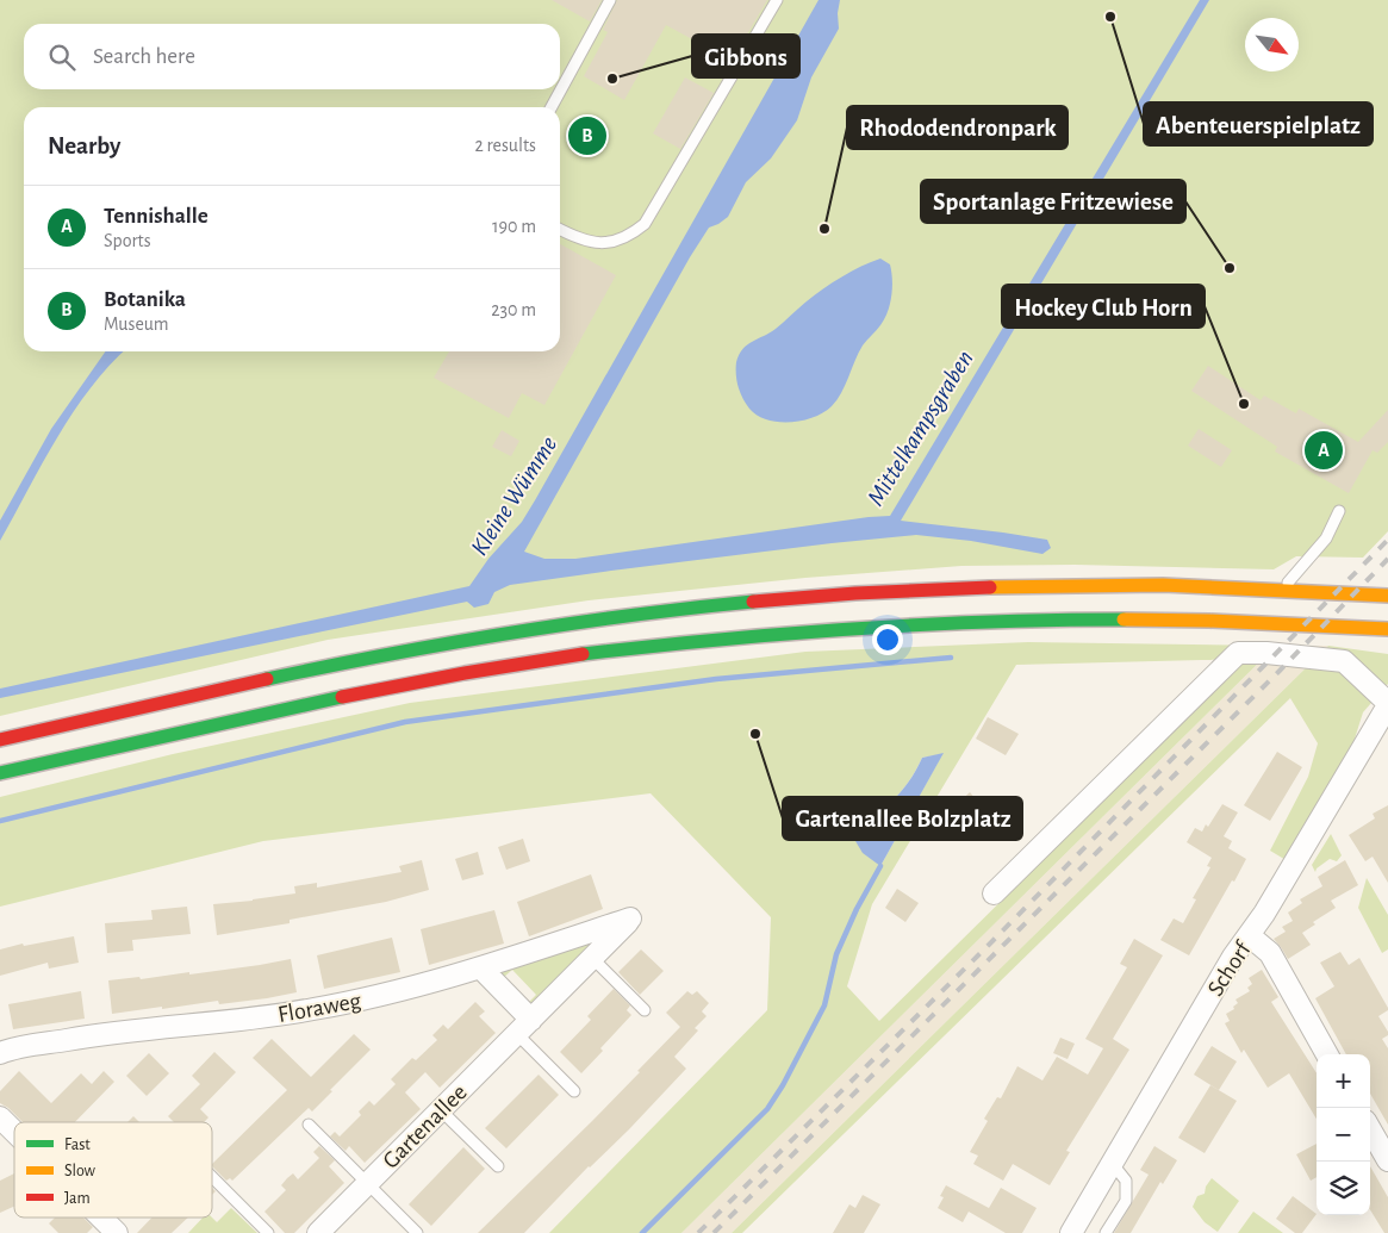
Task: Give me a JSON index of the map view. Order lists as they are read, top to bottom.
{
  "streets": {
    "street": ["Schorf", "Floraweg", "Gartenallee"]
  },
  "crossings": [
    ["Floraweg", "Gartenallee"]
  ],
  "water": ["Mittelkampsgraben", "Kleine Wümme"],
  "places": [
    "Abenteuerspielplatz",
    "Gibbons",
    "Rhododendronpark",
    "Sportanlage Fritzewiese",
    "Hockey Club Horn",
    "Gartenallee Bolzplatz"
  ],
  "legend": ["Fast", "Slow", "Jam"],
  "north": "bottom right",
  "page": {
    "search": "Search here",
    "heading": ["Nearby", "2 results"],
    "pins": ["B", "A"],
    "list": [
      {
        "mark": "A",
        "name": "Tennishalle",
        "note": "Sports",
        "value": "190 m"
      },
      {
        "mark": "B",
        "name": "Botanika",
        "note": "Museum",
        "value": "230 m"
      }
    ],
    "map_buttons": ["+", "−"]
  }
}
